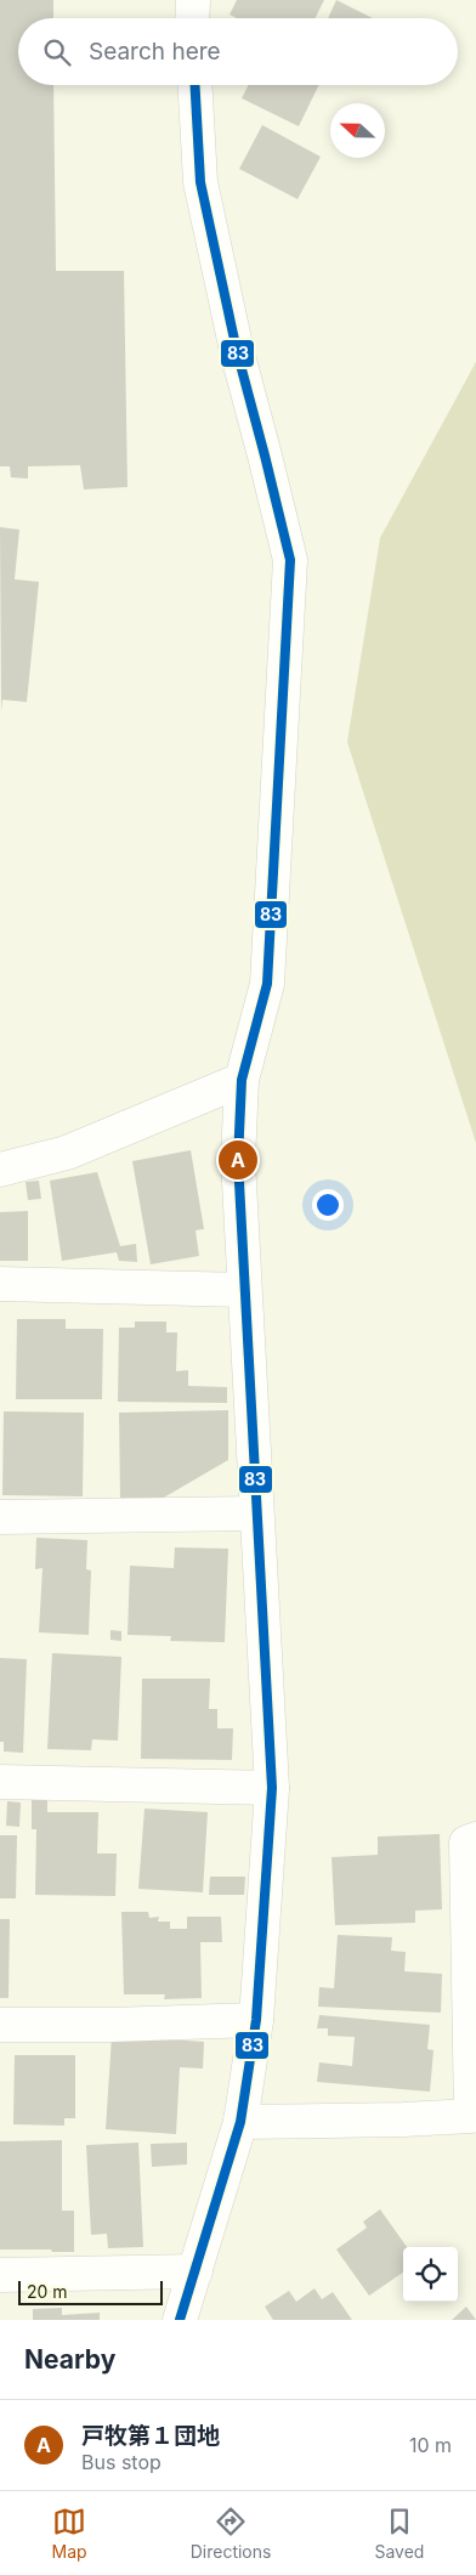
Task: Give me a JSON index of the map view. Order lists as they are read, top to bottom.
{
  "lines": ["transit line 83"],
  "scale_bar": "20 m",
  "north": "left",
  "page": {
    "search": "Search here",
    "pins": "A",
    "scale": "20 m",
    "heading": "Nearby",
    "list": [
      {
        "mark": "A",
        "name": "戸牧第１団地",
        "note": "Bus stop",
        "value": "10 m"
      }
    ],
    "nav": ["Map", "Directions", "Saved"]
  }
}
